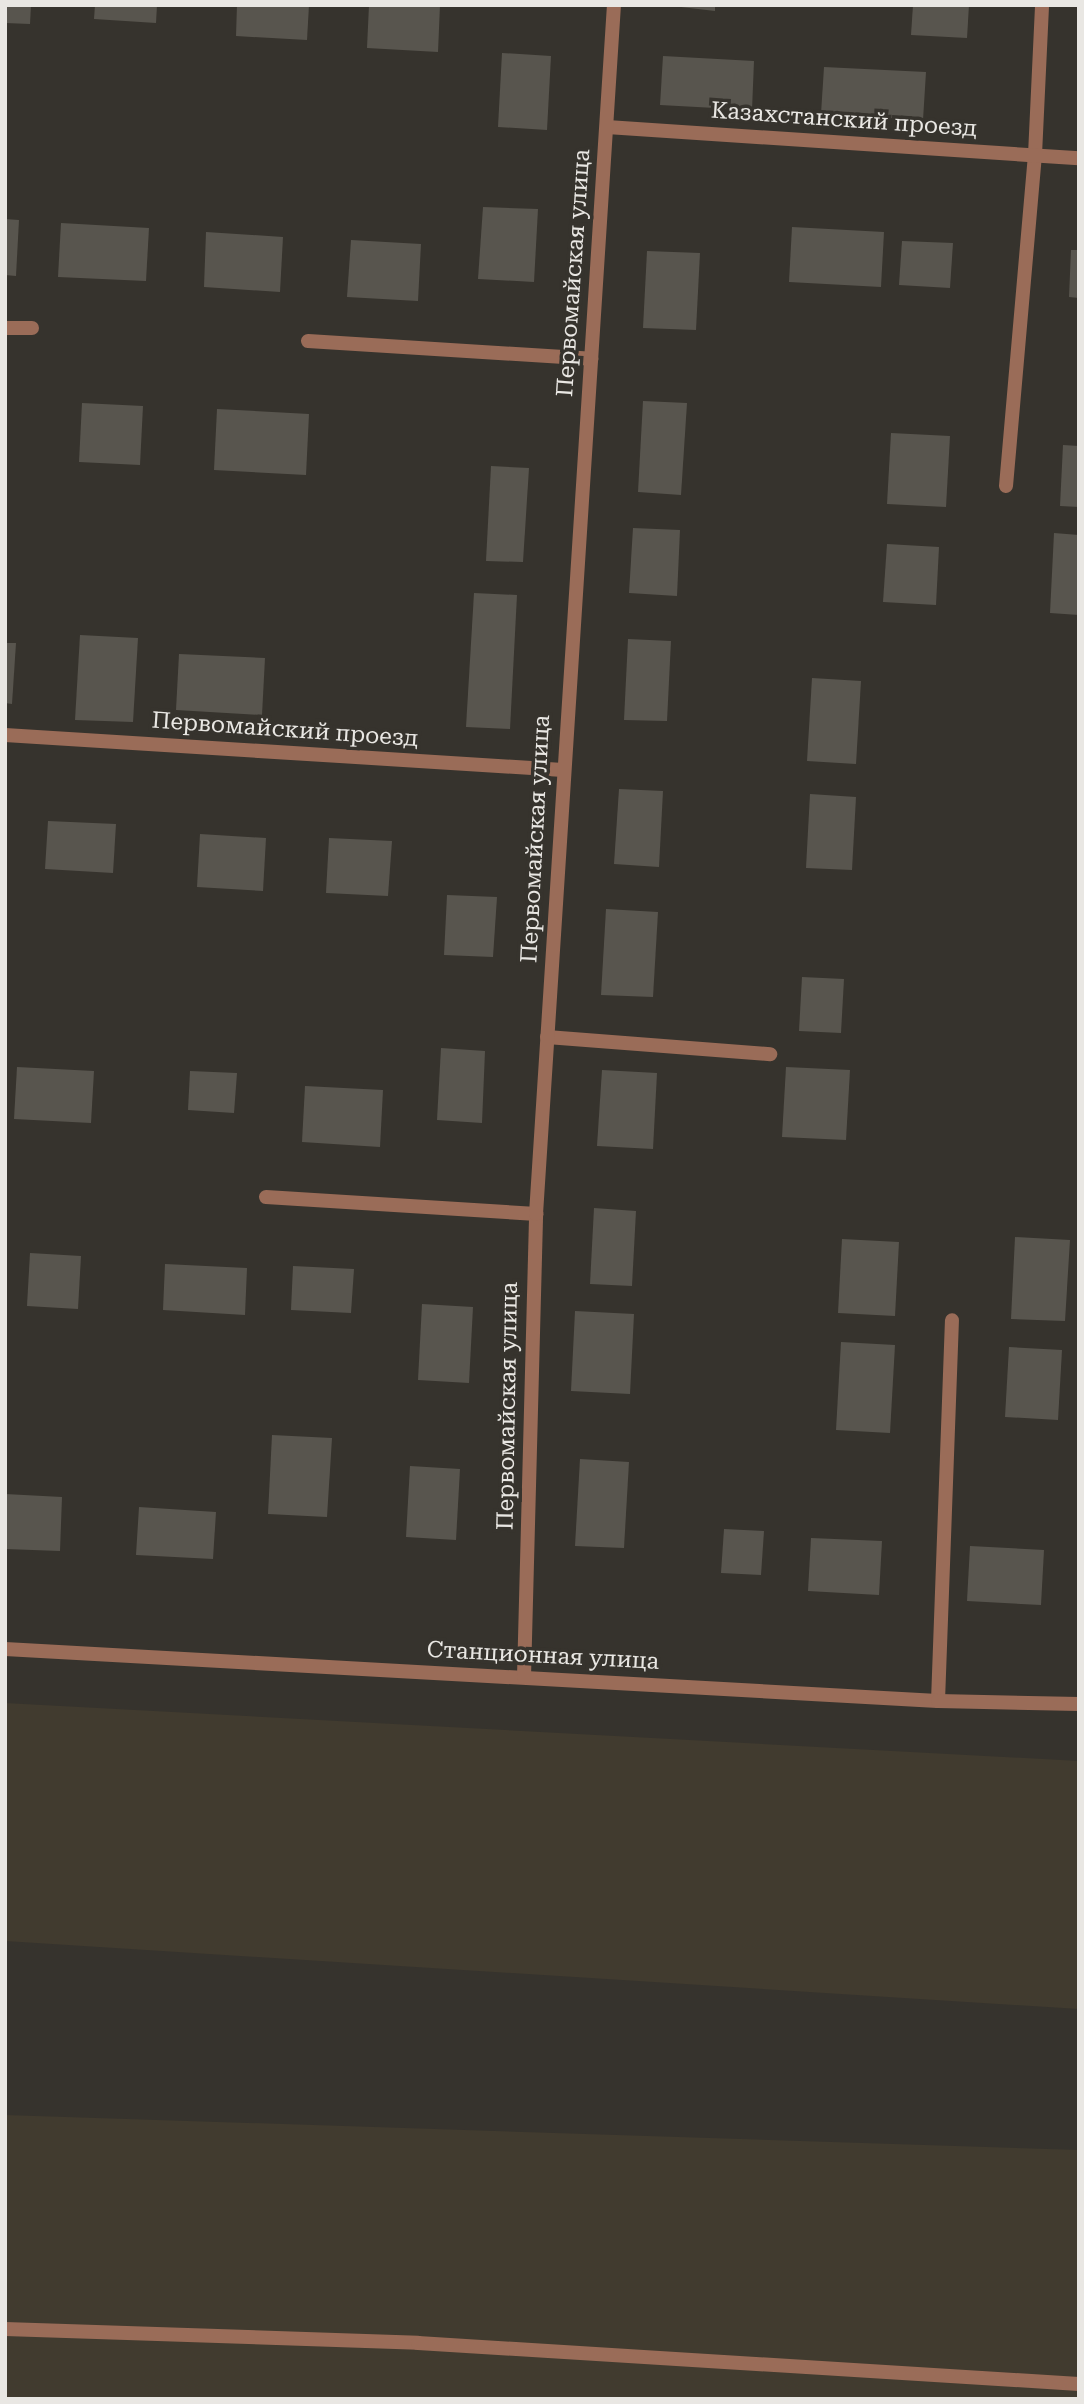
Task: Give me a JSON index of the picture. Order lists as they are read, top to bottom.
{
  "streets": {
    "street": [
      "Казахстанский проезд",
      "Первомайская улица",
      "Первомайский проезд",
      "Станционная улица"
    ]
  },
  "crossings": [
    ["Казахстанский проезд", "Первомайская улица"],
    ["Первомайская улица", "Первомайский проезд"],
    ["Первомайская улица", "Станционная улица"]
  ]
}
